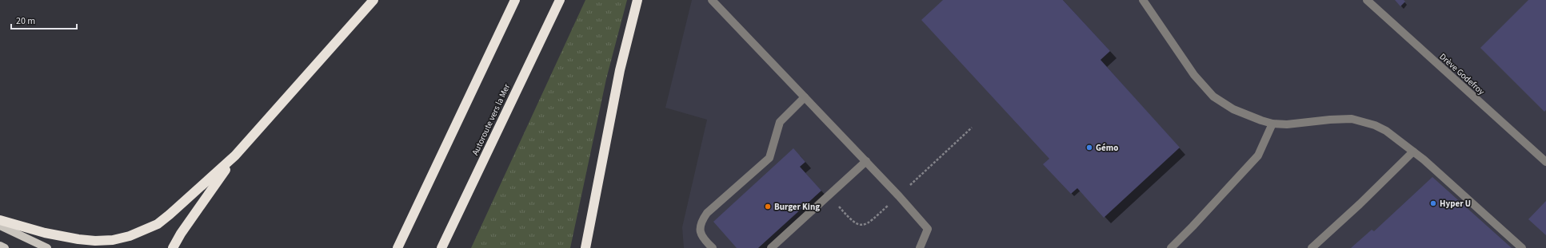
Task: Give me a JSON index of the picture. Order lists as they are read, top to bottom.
{
  "streets": {
    "highway": ["Autoroute vers la Mer"],
    "street": ["Drève Godefroy"]
  },
  "places": ["Gémo", "Hyper U", "Burger King"],
  "scale_bar": "20 m"
}
